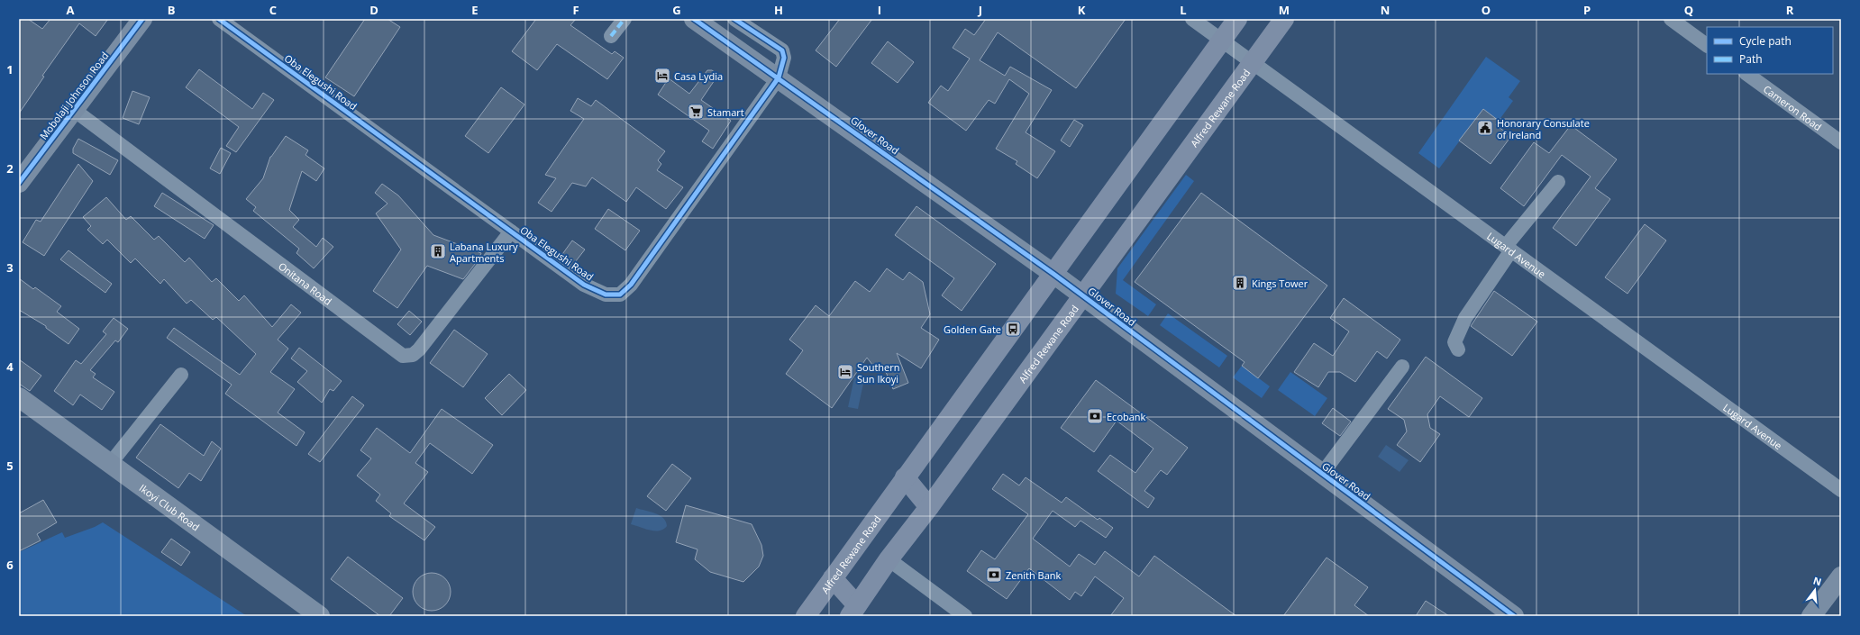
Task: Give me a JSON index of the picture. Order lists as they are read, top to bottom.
{
  "streets": {
    "main road": ["Alfred Rewane Road"],
    "street": [
      "Oba Elegushi Road",
      "Mobolaji Johnson Road",
      "Cameron Road",
      "Glover Road",
      "Lugard Avenue",
      "Onitana Road",
      "Ikoyi Club Road"
    ]
  },
  "crossings": [
    ["Oba Elegushi Road", "Glover Road"],
    ["Oba Elegushi Road", "Onitana Road"],
    ["Mobolaji Johnson Road", "Onitana Road"],
    ["Alfred Rewane Road", "Glover Road"],
    ["Alfred Rewane Road", "Lugard Avenue"]
  ],
  "places": {
    "hotel": ["Casa Lydia", "Southern Sun Ikoyi"],
    "supermarket": ["Stamart"],
    "public building": ["Honorary Consulate of Ireland"],
    "building": ["Labana Luxury Apartments", "Kings Tower"],
    "bus stop": ["Golden Gate"],
    "bank": ["Ecobank", "Zenith Bank"]
  },
  "legend": ["Cycle path", "Path"],
  "north": "top",
  "grid": {
    "columns": [
      "A",
      "B",
      "C",
      "D",
      "E",
      "F",
      "G",
      "H",
      "I",
      "J",
      "K",
      "L",
      "M",
      "N",
      "O",
      "P",
      "Q",
      "R"
    ],
    "rows": [
      "1",
      "2",
      "3",
      "4",
      "5",
      "6"
    ]
  }
}
